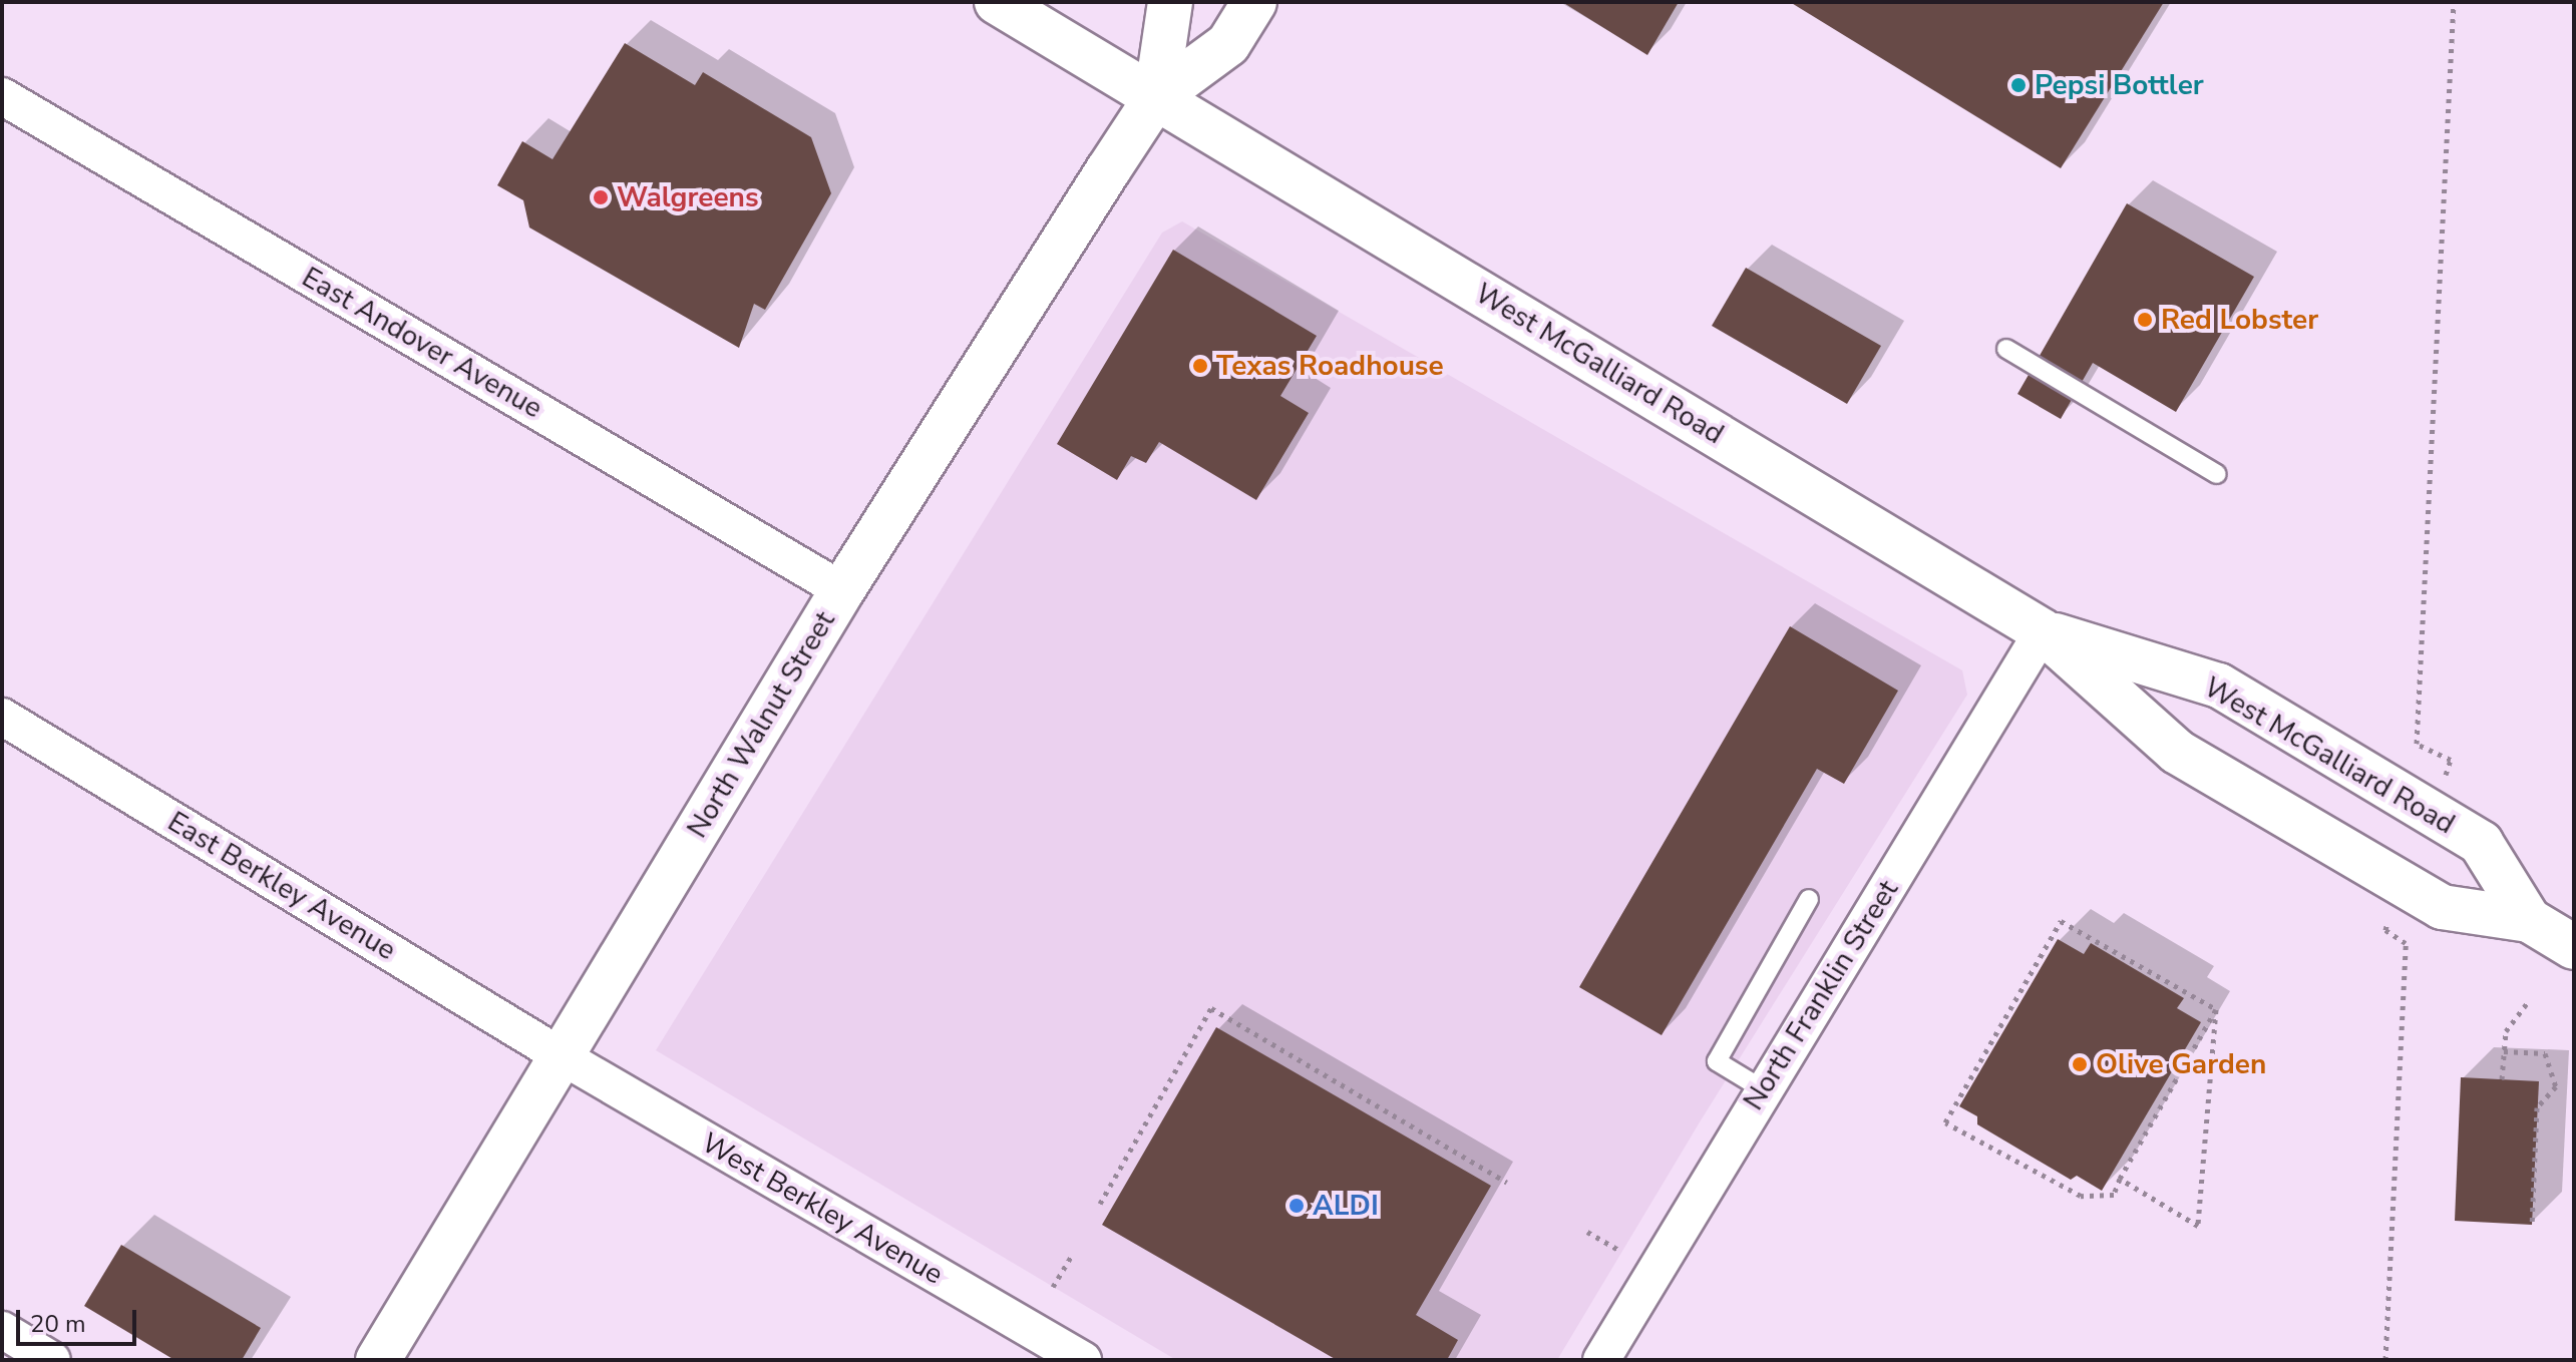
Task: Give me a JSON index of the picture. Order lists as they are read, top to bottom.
{
  "streets": {
    "main road": ["West McGalliard Road", "North Walnut Street"],
    "street": [
      "East Andover Avenue",
      "East Berkley Avenue",
      "North Franklin Street",
      "West Berkley Avenue"
    ]
  },
  "crossings": [
    ["East Andover Avenue", "North Walnut Street"],
    ["West McGalliard Road", "North Walnut Street"],
    ["West McGalliard Road", "North Franklin Street"],
    ["North Walnut Street", "East Berkley Avenue"],
    ["North Walnut Street", "West Berkley Avenue"],
    ["East Berkley Avenue", "West Berkley Avenue"]
  ],
  "places": [
    "Pepsi Bottler",
    "Walgreens",
    "Red Lobster",
    "Texas Roadhouse",
    "Olive Garden",
    "ALDI"
  ],
  "scale_bar": "20 m"
}
